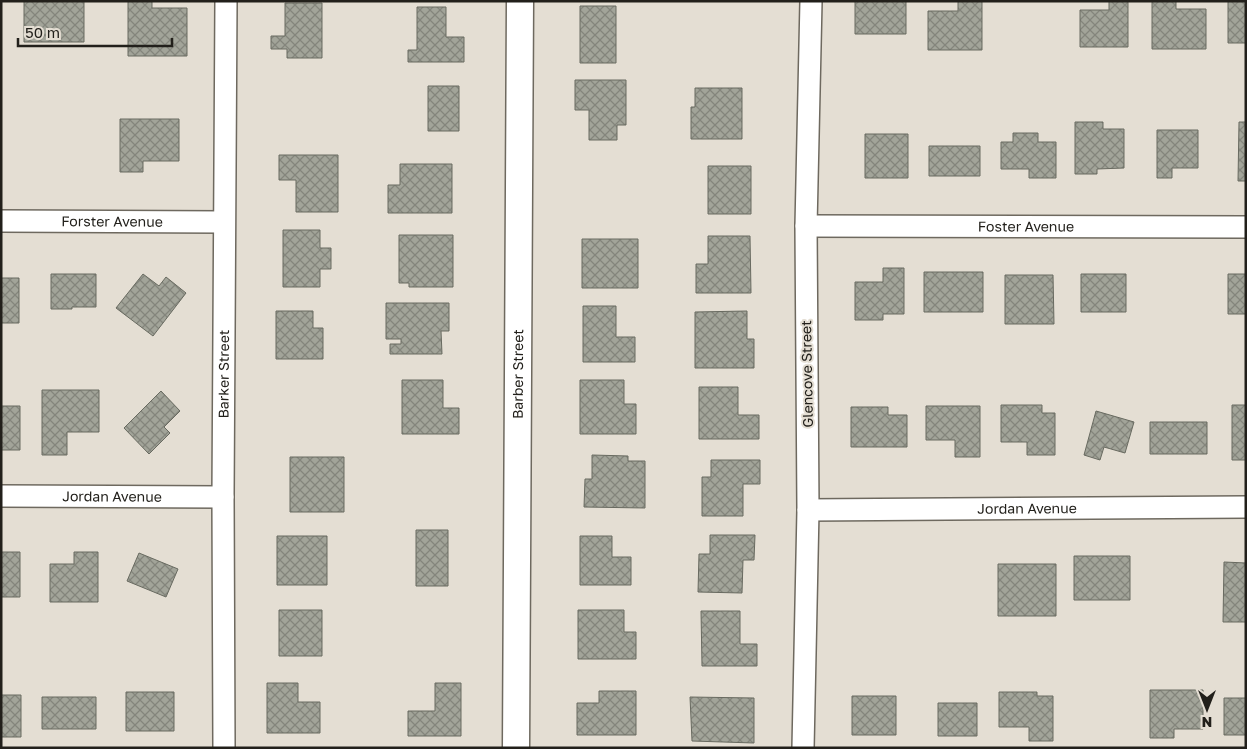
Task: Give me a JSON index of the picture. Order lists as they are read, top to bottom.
{
  "streets": {
    "street": [
      "Forster Avenue",
      "Foster Avenue",
      "Barker Street",
      "Barber Street",
      "Glencove Street",
      "Jordan Avenue"
    ]
  },
  "crossings": [
    ["Forster Avenue", "Barker Street"],
    ["Foster Avenue", "Glencove Street"],
    ["Barker Street", "Jordan Avenue"],
    ["Glencove Street", "Jordan Avenue"]
  ],
  "scale_bar": "50 m",
  "north": "bottom"
}
